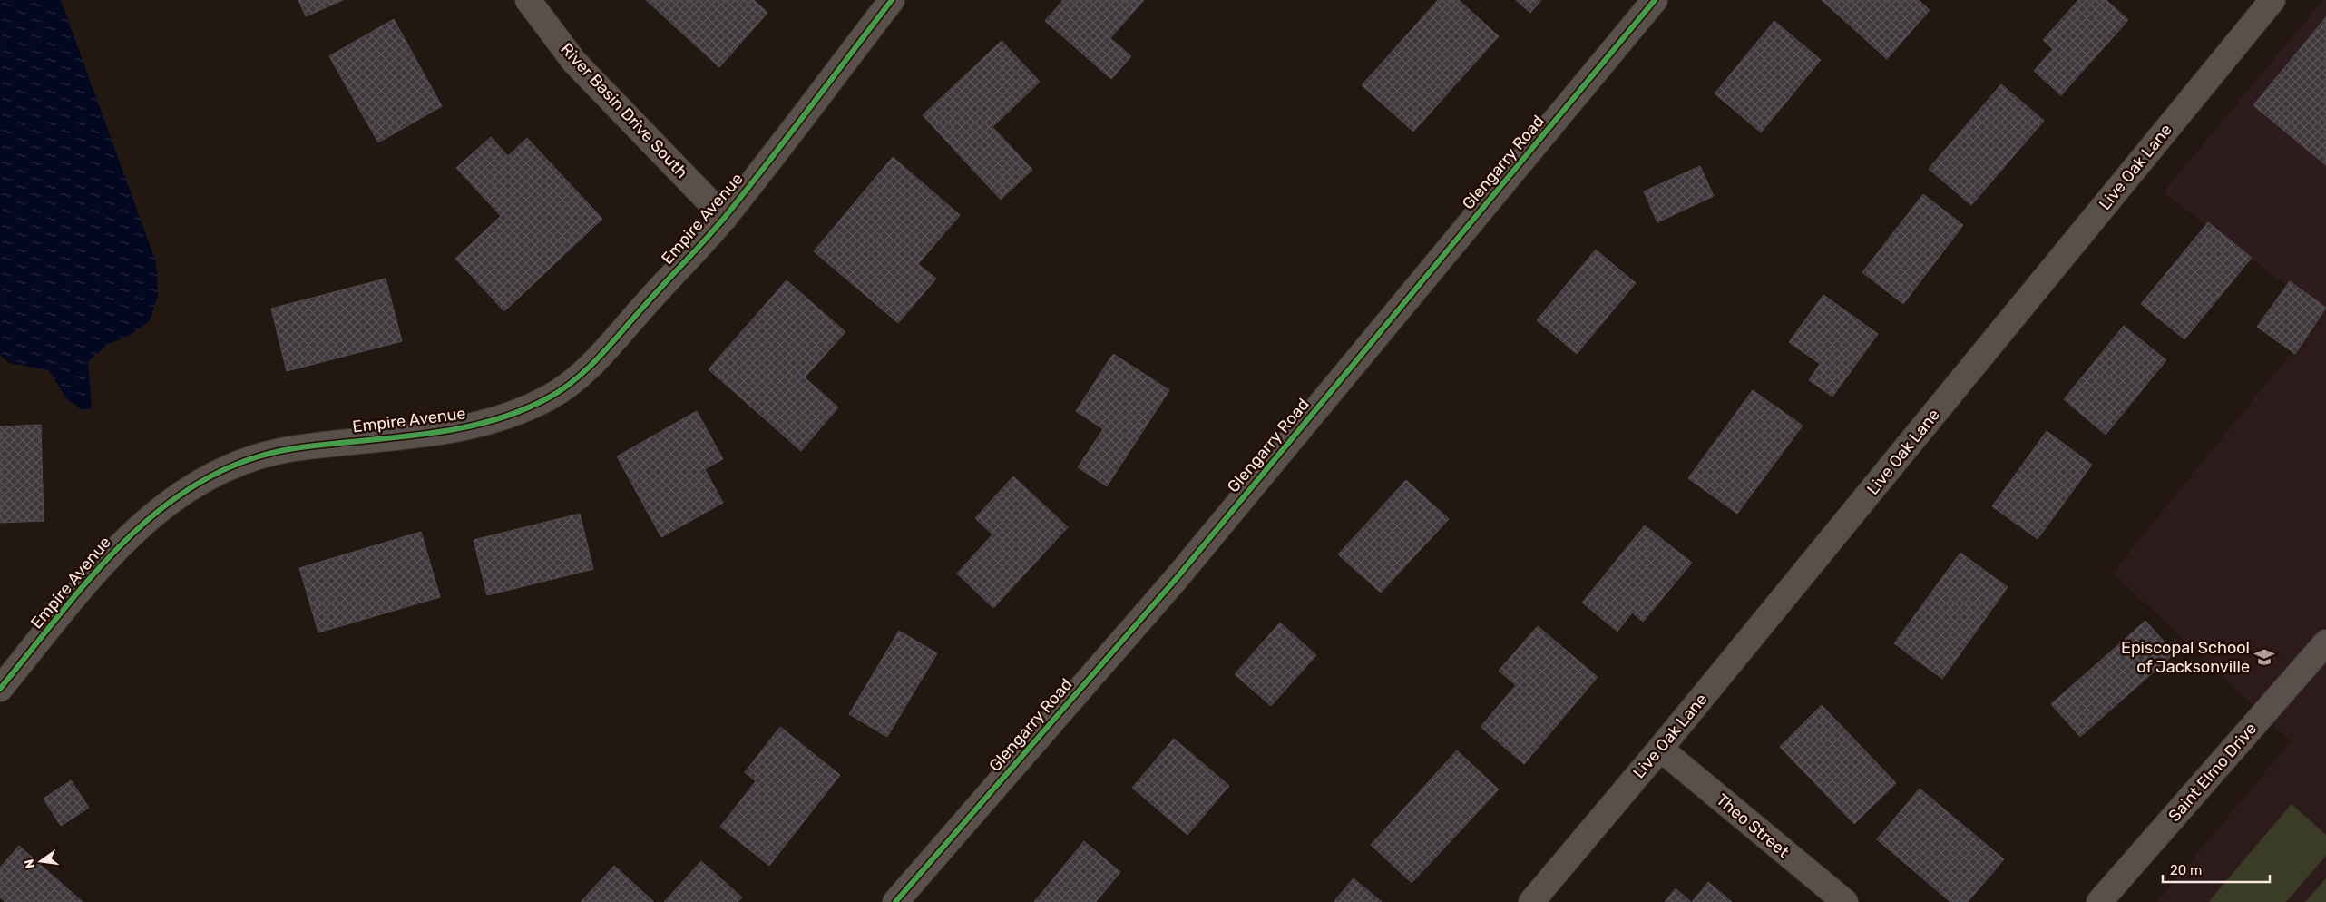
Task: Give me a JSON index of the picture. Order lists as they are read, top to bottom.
{
  "streets": {
    "street": [
      "River Basin Drive South",
      "Glengarry Road",
      "Live Oak Lane",
      "Empire Avenue",
      "Saint Elmo Drive",
      "Theo Street"
    ]
  },
  "crossings": [
    ["River Basin Drive South", "Empire Avenue"],
    ["Live Oak Lane", "Theo Street"]
  ],
  "places": {
    "school or university": ["Episcopal School of Jacksonville"]
  },
  "scale_bar": "20 m",
  "north": "left"
}
